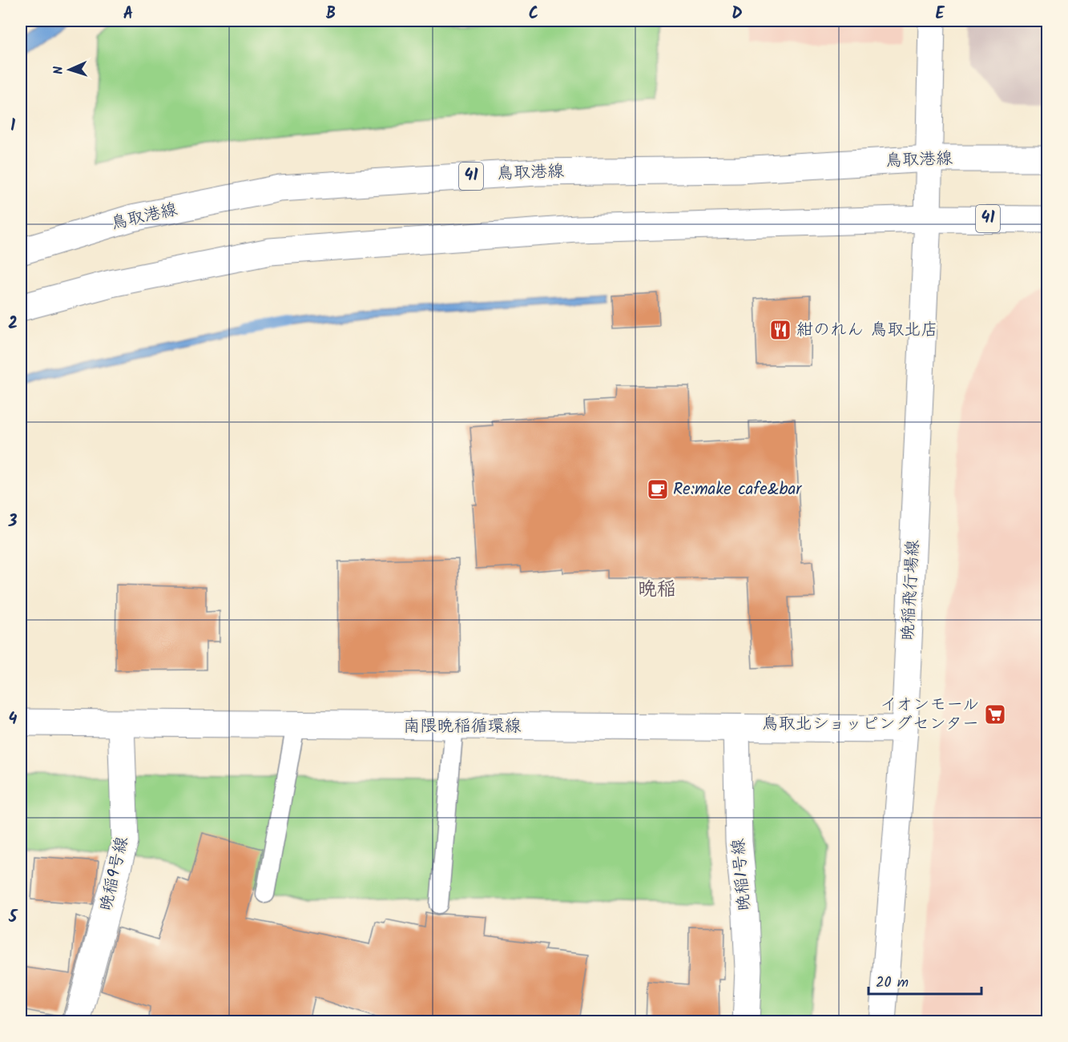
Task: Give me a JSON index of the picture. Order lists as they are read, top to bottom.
{
  "streets": {
    "street": [
      "鳥取港線",
      "41",
      "晩稲飛行場線",
      "南隈晩稲循環線",
      "晩稲9号線",
      "晩稲1号線"
    ]
  },
  "crossings": [
    ["鳥取港線", "晩稲飛行場線"],
    ["41", "晩稲飛行場線"],
    ["晩稲飛行場線", "南隈晩稲循環線"],
    ["南隈晩稲循環線", "晩稲9号線"],
    ["南隈晩稲循環線", "晩稲1号線"]
  ],
  "districts": ["晩稲"],
  "places": {
    "restaurant": ["紺のれん 鳥取北店"],
    "cafe": ["Re:make cafe&bar"],
    "supermarket": ["イオンモール 鳥取北ショッピングセンター"]
  },
  "scale_bar": "20 m",
  "north": "left",
  "grid": {
    "columns": [
      "A",
      "B",
      "C",
      "D",
      "E"
    ],
    "rows": [
      "1",
      "2",
      "3",
      "4",
      "5"
    ]
  }
}
